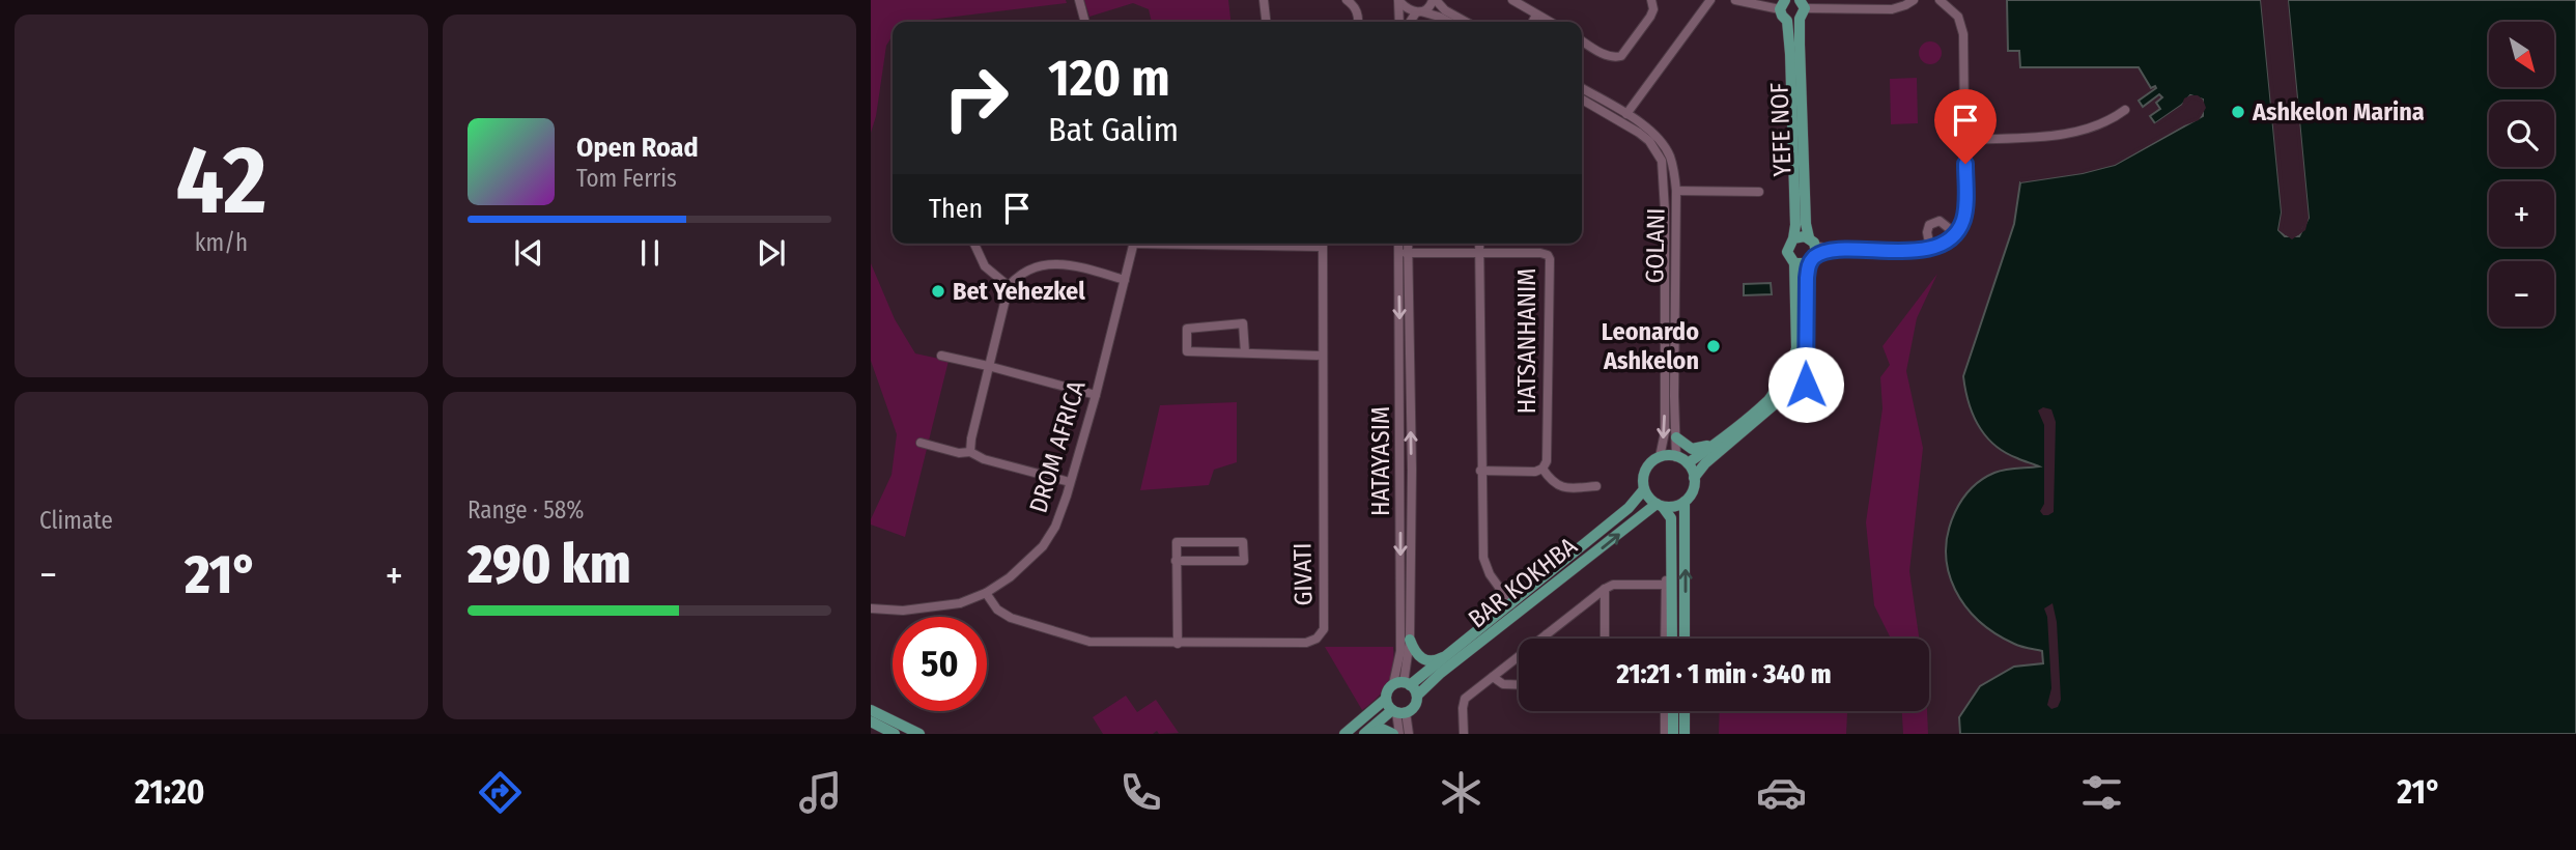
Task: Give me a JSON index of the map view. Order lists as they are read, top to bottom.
{
  "streets": {
    "main road": ["YEFE NOF", "BAR KOKHBA"],
    "street": [
      "GOLANI",
      "HATSANHANIM",
      "DROM AFRICA",
      "HATAYASIM",
      "GIVATI"
    ]
  },
  "crossings": [
    ["GOLANI", "BAR KOKHBA"],
    ["HATSANHANIM", "HATAYASIM"],
    ["DROM AFRICA", "GIVATI"],
    ["HATAYASIM", "BAR KOKHBA"]
  ],
  "places": ["Ashkelon Marina", "Bet Yehezkel", "Leonardo Ashkelon"],
  "north": "bottom right",
  "page": {
    "tile": [
      ["42", "km/h"],
      "Climate",
      ["Range · 58%", "290 km"]
    ],
    "map_buttons": ["+", "−"],
    "turn": ["120 m", "Bat Galim"],
    "song": ["Open Road", "Tom Ferris"],
    "then": "Then",
    "heat": ["−", "21°", "+"],
    "limit": "50",
    "trip": "21:21 · 1 min · 340 m",
    "tabs": ["21:20", "21°"]
  }
}
